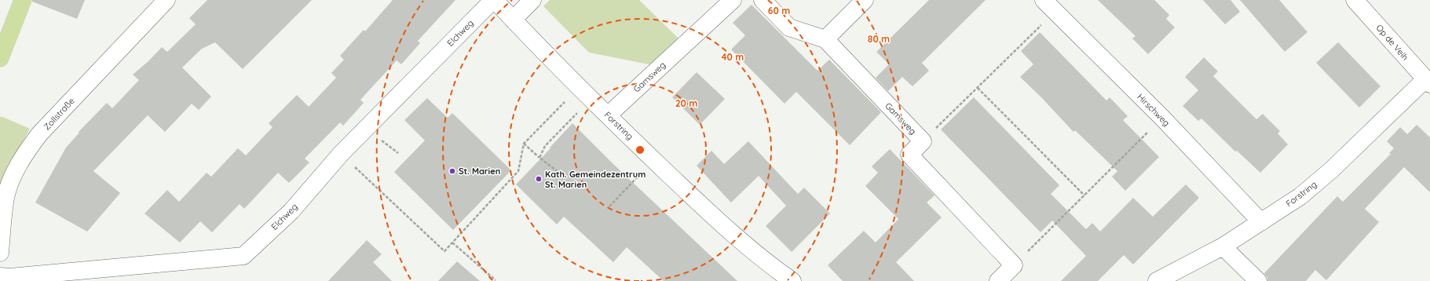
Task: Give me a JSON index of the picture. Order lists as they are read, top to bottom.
{
  "streets": {
    "street": [
      "Elchweg",
      "Op de Veih",
      "Gamsweg",
      "Hirschweg",
      "Zollstraße",
      "Forstring"
    ]
  },
  "crossings": [
    ["Elchweg", "Forstring"],
    ["Op de Veih", "Forstring"],
    ["Gamsweg", "Forstring"],
    ["Hirschweg", "Forstring"]
  ],
  "places": ["St. Marien", "Kath. Gemeindezentrum St. Marien"],
  "rings": [
    "60 m",
    "80 m",
    "40 m",
    "20 m"
  ]
}
